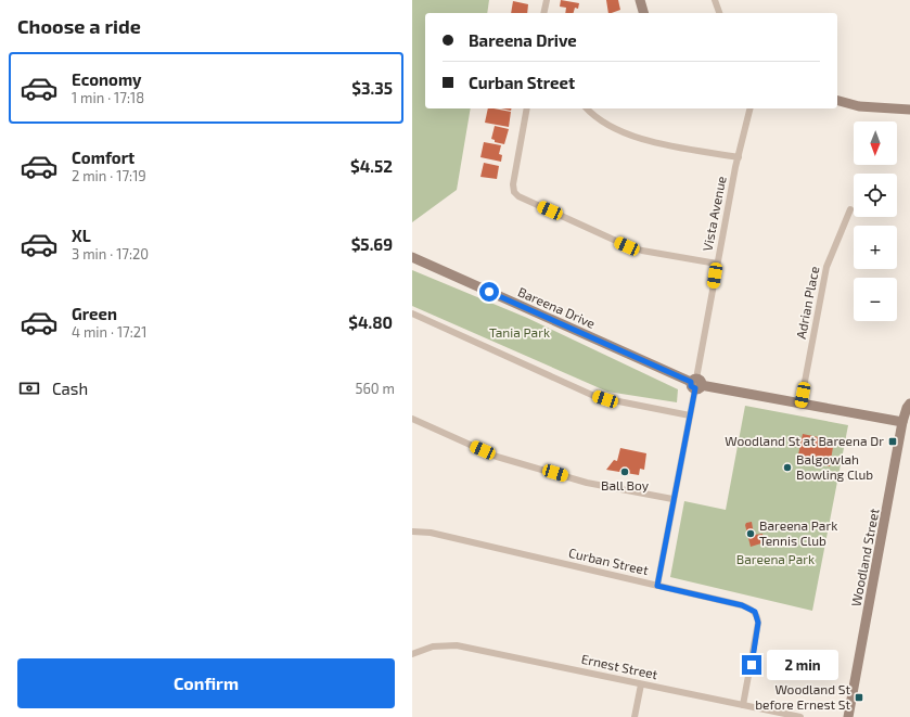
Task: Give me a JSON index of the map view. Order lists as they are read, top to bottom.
{
  "streets": {
    "street": [
      "Vista Avenue",
      "Adrian Place",
      "Bareena Drive",
      "Woodland Street",
      "Curban Street",
      "Ernest Street"
    ]
  },
  "crossings": [
    ["Vista Avenue", "Bareena Drive"],
    ["Vista Avenue", "Curban Street"],
    ["Adrian Place", "Bareena Drive"],
    ["Bareena Drive", "Woodland Street"],
    ["Curban Street", "Ernest Street"]
  ],
  "parks": ["Tania Park", "Bareena Park"],
  "places": {
    "transit": ["Woodland St at Bareena Dr", "Woodland St before Ernest St"],
    "other": ["Balgowlah Bowling Club", "Ball Boy", "Bareena Park Tennis Club"]
  },
  "north": "bottom",
  "page": {
    "heading": "Choose a ride",
    "banner": ["Bareena Drive", "Curban Street"],
    "list": [
      {
        "name": "Economy",
        "note": "1 min · 17:18",
        "value": "$3.35"
      },
      {
        "name": "Comfort",
        "note": "2 min · 17:19",
        "value": "$4.52"
      },
      {
        "name": "XL",
        "note": "3 min · 17:20",
        "value": "$5.69"
      },
      {
        "name": "Green",
        "note": "4 min · 17:21",
        "value": "$4.80"
      }
    ],
    "map_buttons": ["+", "−"],
    "pay": ["Cash", "560 m"],
    "buttons": "Confirm",
    "bubble": "2 min"
  }
}
